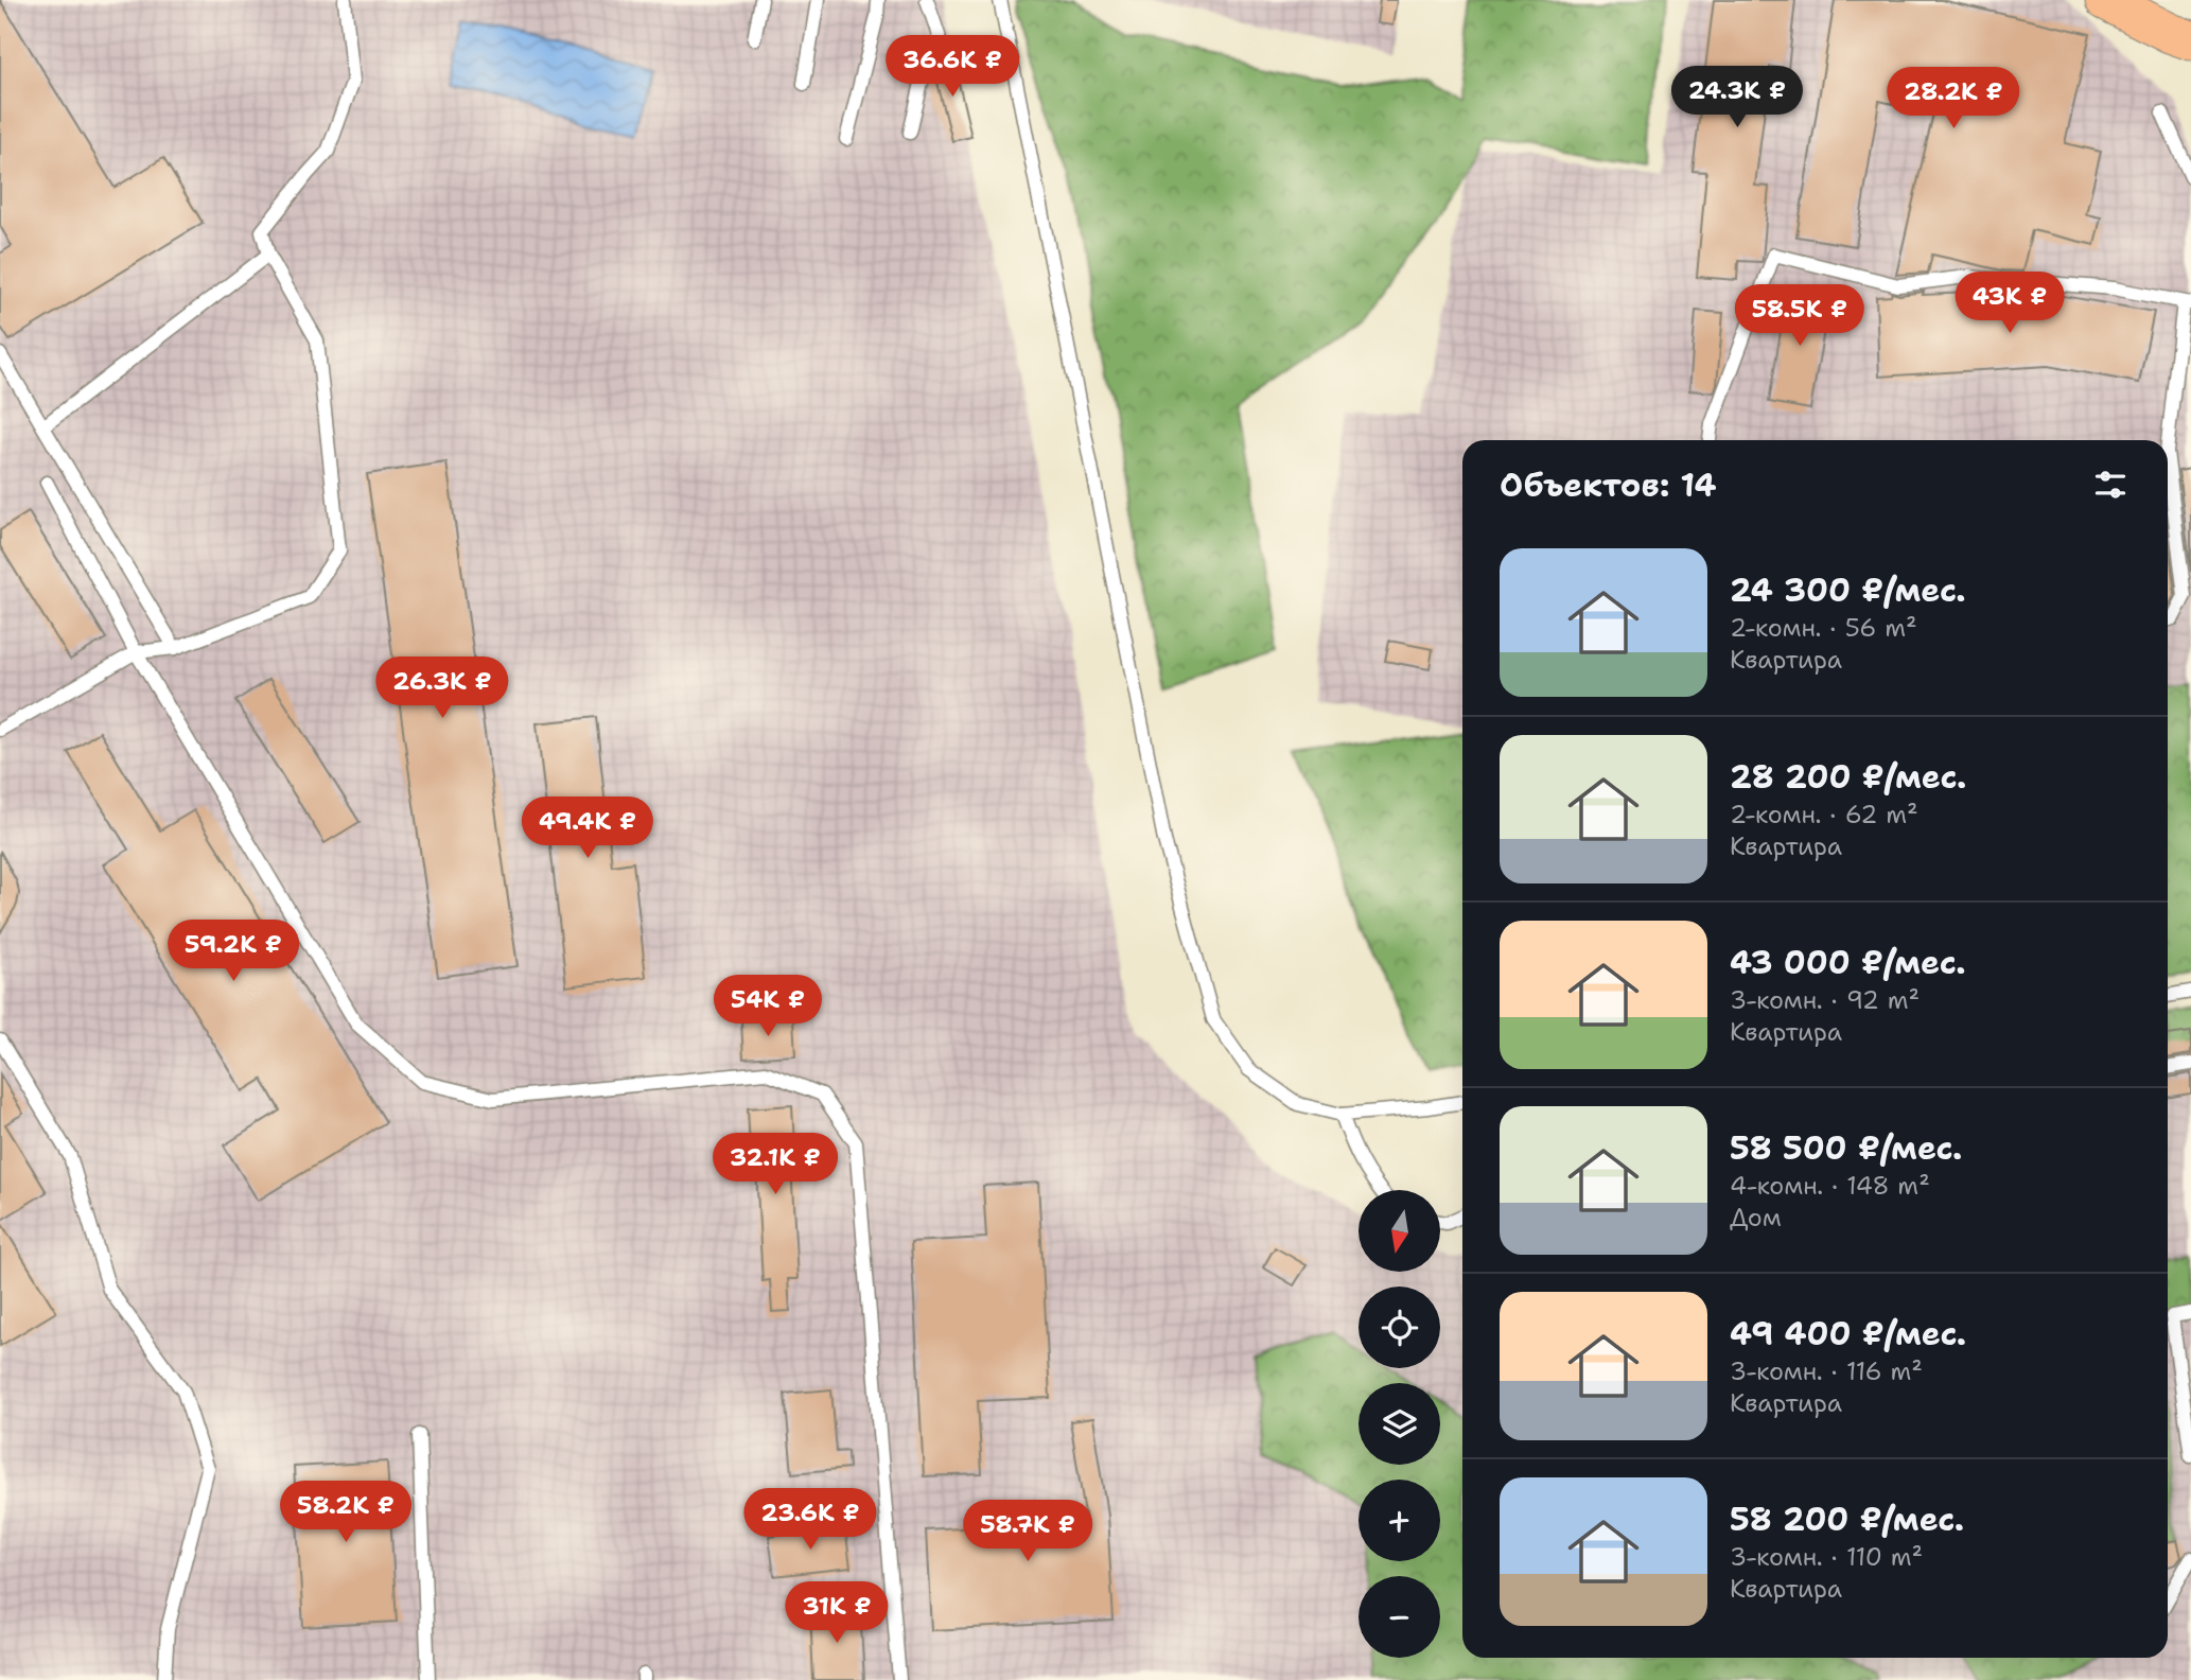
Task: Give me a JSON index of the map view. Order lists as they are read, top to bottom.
{
  "north": "bottom",
  "page": {
    "price": [
      "36.6K ₽",
      "24.3K ₽",
      "28.2K ₽",
      "43K ₽",
      "58.5K ₽",
      "26.3K ₽",
      "49.4K ₽",
      "59.2K ₽",
      "54K ₽",
      "32.1K ₽",
      "58.2K ₽",
      "23.6K ₽",
      "58.7K ₽",
      "31K ₽"
    ],
    "heading": "Объектов: 14",
    "list": [
      {
        "name": "24 300 ₽/мес.",
        "note": "2-комн. · 56 m² · Квартира"
      },
      {
        "name": "28 200 ₽/мес.",
        "note": "2-комн. · 62 m² · Квартира"
      },
      {
        "name": "43 000 ₽/мес.",
        "note": "3-комн. · 92 m² · Квартира"
      },
      {
        "name": "58 500 ₽/мес.",
        "note": "4-комн. · 148 m² · Дом"
      },
      {
        "name": "49 400 ₽/мес.",
        "note": "3-комн. · 116 m² · Квартира"
      },
      {
        "name": "58 200 ₽/мес.",
        "note": "3-комн. · 110 m² · Квартира"
      }
    ],
    "map_buttons": ["+", "−"]
  }
}
